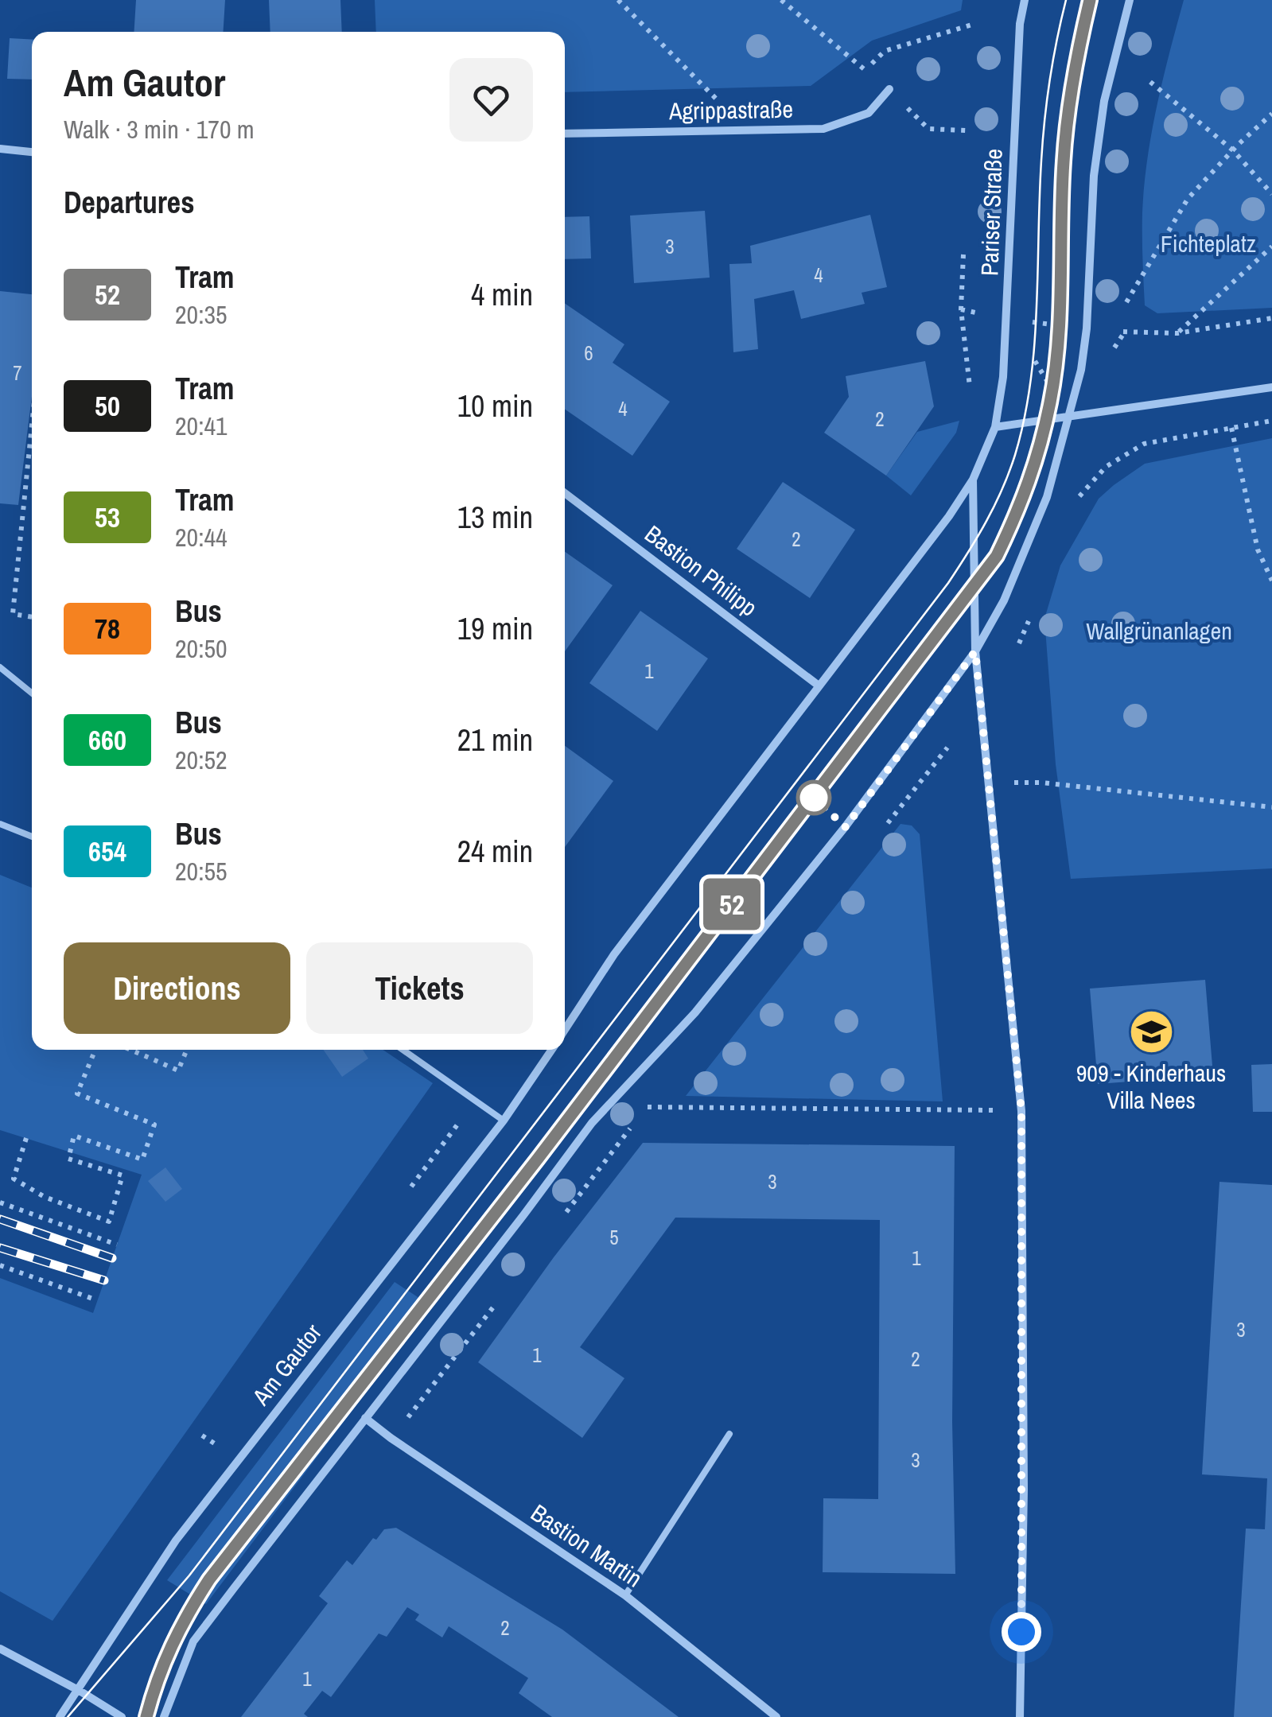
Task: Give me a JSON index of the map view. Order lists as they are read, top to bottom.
{
  "streets": {
    "street": [
      "Agrippastraße",
      "Pariser Straße",
      "Bastion Philipp",
      "Am Gautor",
      "Bastion Martin"
    ]
  },
  "crossings": [
    ["Pariser Straße", "Am Gautor"],
    ["Bastion Philipp", "Am Gautor"]
  ],
  "parks": ["Fichteplatz", "Wallgrünanlagen"],
  "places": {
    "school or university": ["909 - Kinderhaus Villa Nees"]
  },
  "lines": ["tram line 52"],
  "house_numbers": [
    "3",
    "4",
    "6",
    "7",
    "4",
    "2",
    "2",
    "1",
    "3",
    "5",
    "1",
    "3",
    "1",
    "2",
    "3",
    "2",
    "1"
  ],
  "page": {
    "on_map": "52",
    "heading": [
      ["Am Gautor", "Walk · 3 min · 170 m"],
      "Departures"
    ],
    "list": [
      {
        "mark": "52",
        "name": "Tram",
        "note": "20:35",
        "value": "4 min"
      },
      {
        "mark": "50",
        "name": "Tram",
        "note": "20:41",
        "value": "10 min"
      },
      {
        "mark": "53",
        "name": "Tram",
        "note": "20:44",
        "value": "13 min"
      },
      {
        "mark": "78",
        "name": "Bus",
        "note": "20:50",
        "value": "19 min"
      },
      {
        "mark": "660",
        "name": "Bus",
        "note": "20:52",
        "value": "21 min"
      },
      {
        "mark": "654",
        "name": "Bus",
        "note": "20:55",
        "value": "24 min"
      }
    ],
    "buttons": ["Directions", "Tickets"]
  }
}
